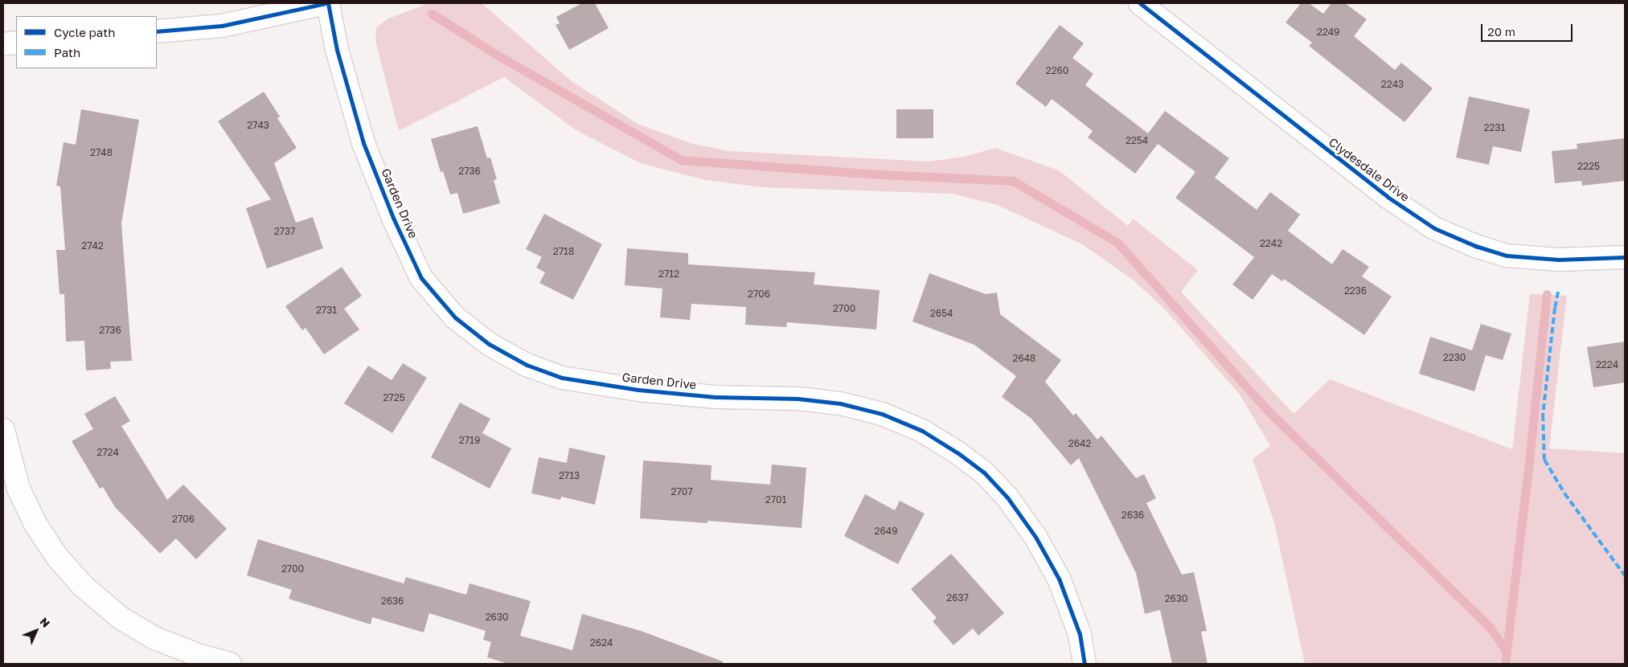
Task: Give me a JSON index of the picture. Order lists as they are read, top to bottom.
{
  "streets": {
    "street": ["Clydesdale Drive", "Garden Drive"]
  },
  "house_numbers": [
    "2249",
    "2260",
    "2243",
    "2743",
    "2231",
    "2254",
    "2748",
    "2225",
    "2736",
    "2737",
    "2242",
    "2742",
    "2718",
    "2712",
    "2236",
    "2706",
    "2700",
    "2731",
    "2654",
    "2736",
    "2230",
    "2648",
    "2224",
    "2725",
    "2719",
    "2642",
    "2724",
    "2713",
    "2707",
    "2701",
    "2636",
    "2706",
    "2649",
    "2700",
    "2637",
    "2630",
    "2636",
    "2630",
    "2624"
  ],
  "legend": ["Cycle path", "Path"],
  "scale_bar": "20 m",
  "north": "top right"
}
